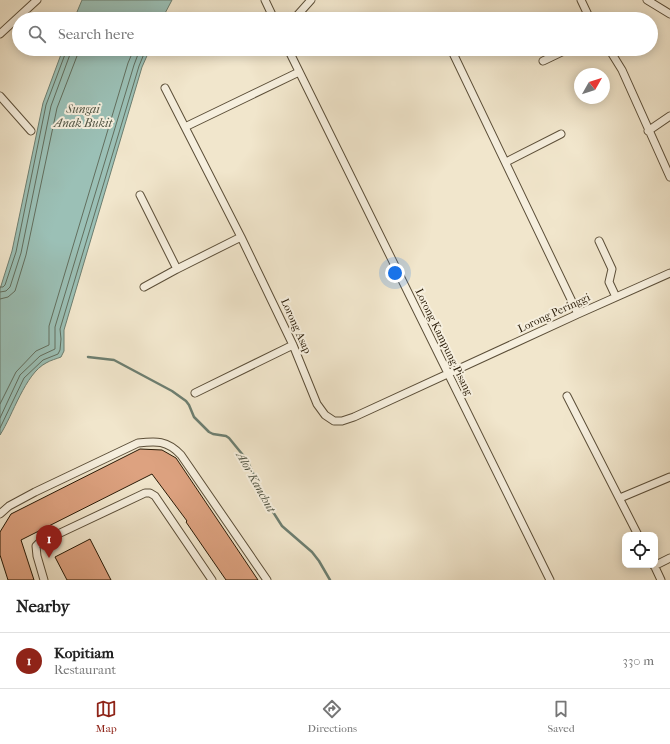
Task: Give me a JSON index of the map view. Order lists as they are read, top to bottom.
{
  "streets": {
    "street": ["Lorong Peringgi", "Lorong Asap", "Lorong Kampung Pisang"]
  },
  "crossings": [
    ["Lorong Peringgi", "Lorong Asap"],
    ["Lorong Peringgi", "Lorong Kampung Pisang"],
    ["Lorong Asap", "Lorong Kampung Pisang"]
  ],
  "water": ["Sungai Anak Bukit", "Alor Kanchut"],
  "north": "top right",
  "page": {
    "search": "Search here",
    "pins": "1",
    "heading": "Nearby",
    "list": [
      {
        "mark": "1",
        "name": "Kopitiam",
        "note": "Restaurant",
        "value": "330 m"
      }
    ],
    "nav": ["Map", "Directions", "Saved"]
  }
}
